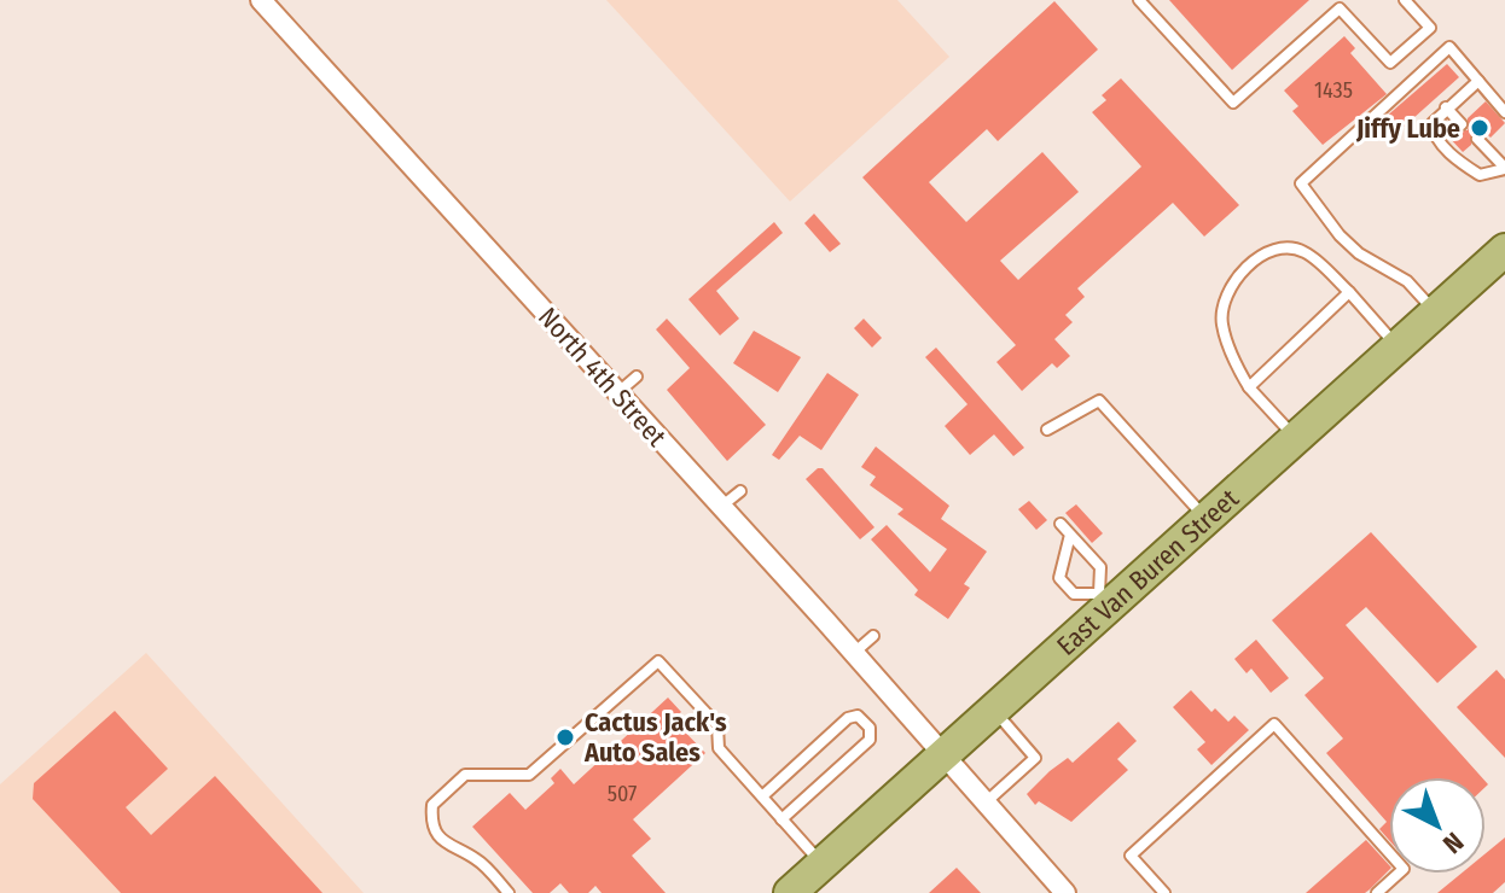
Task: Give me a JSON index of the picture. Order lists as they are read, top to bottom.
{
  "streets": {
    "main road": ["East Van Buren Street"],
    "street": ["North 4th Street"]
  },
  "crossings": [
    ["North 4th Street", "East Van Buren Street"]
  ],
  "places": ["Jiffy Lube", "Cactus Jack's Auto Sales"],
  "house_numbers": ["1435", "507"],
  "north": "bottom right"
}
